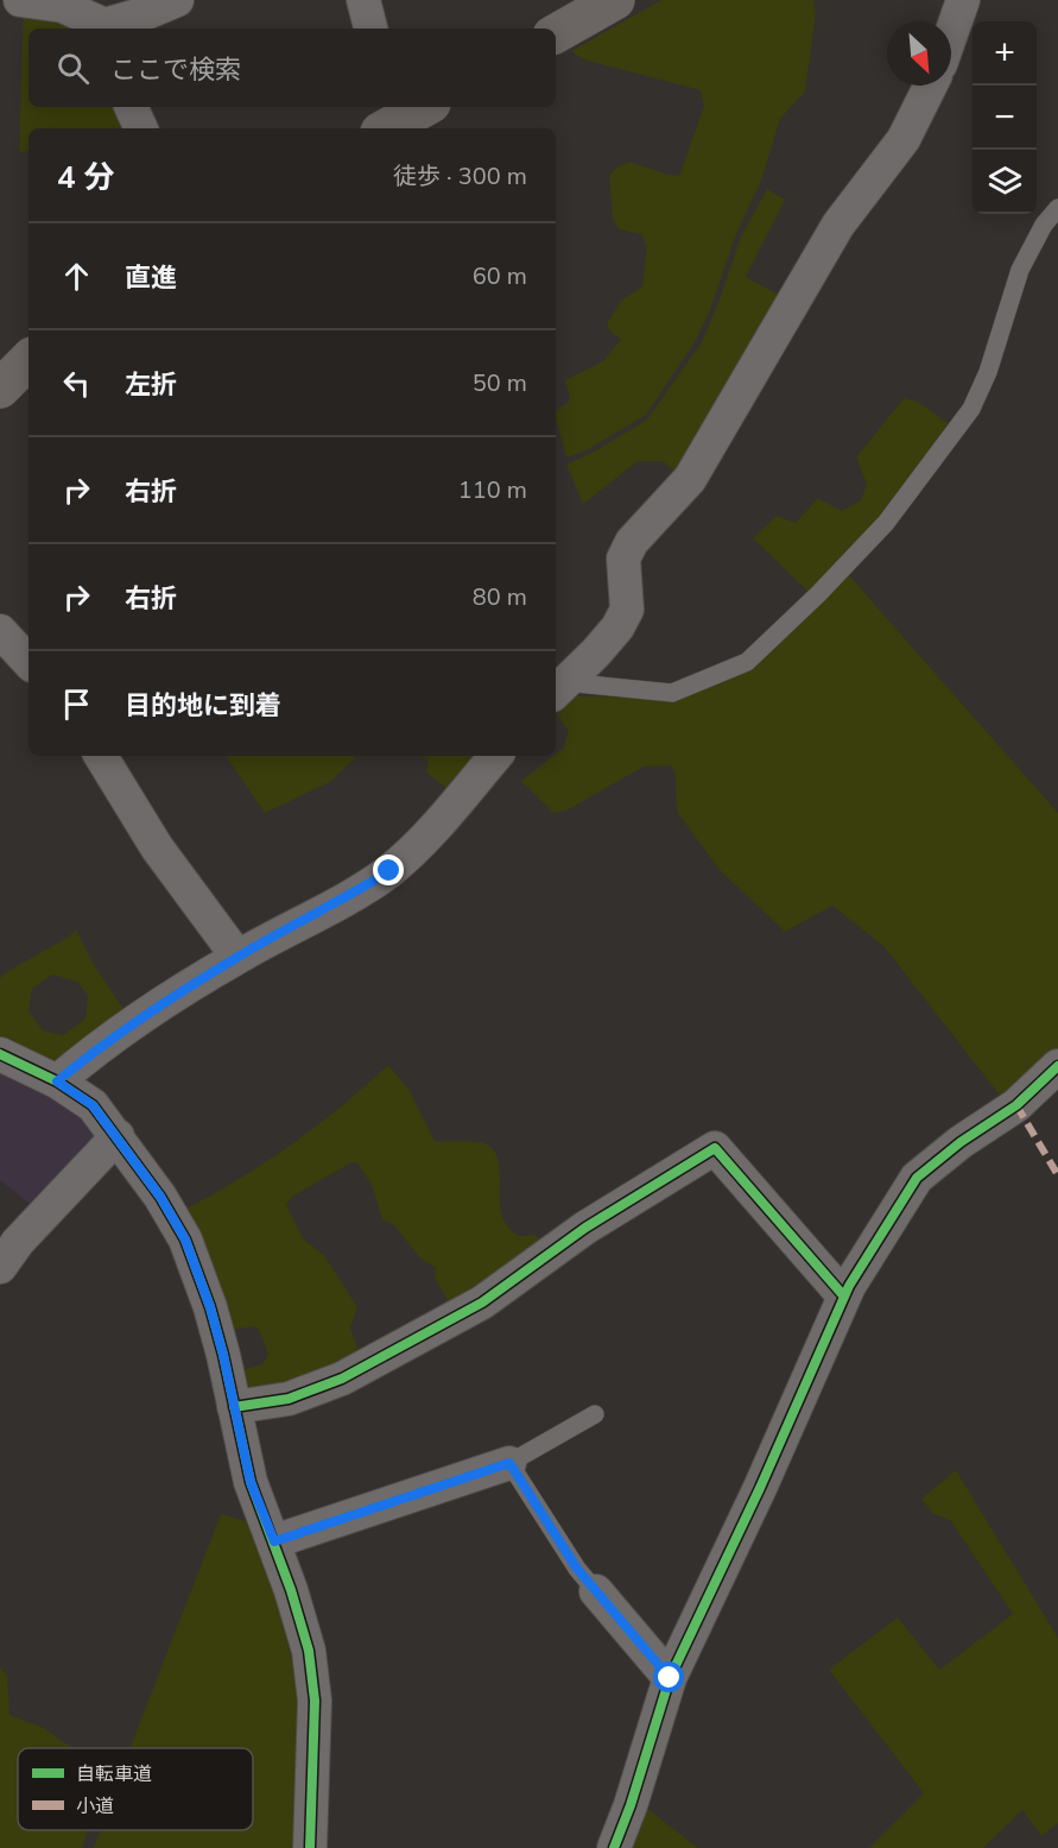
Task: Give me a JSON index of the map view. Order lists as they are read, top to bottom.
{
  "legend": ["自転車道", "小道"],
  "north": "bottom right",
  "page": {
    "map_buttons": ["+", "−"],
    "search": "ここで検索",
    "heading": ["4 分", "徒歩 · 300 m"],
    "list": [
      ["直進", "60 m"],
      ["左折", "50 m"],
      ["右折", "110 m"],
      ["右折", "80 m"],
      "目的地に到着"
    ]
  }
}
